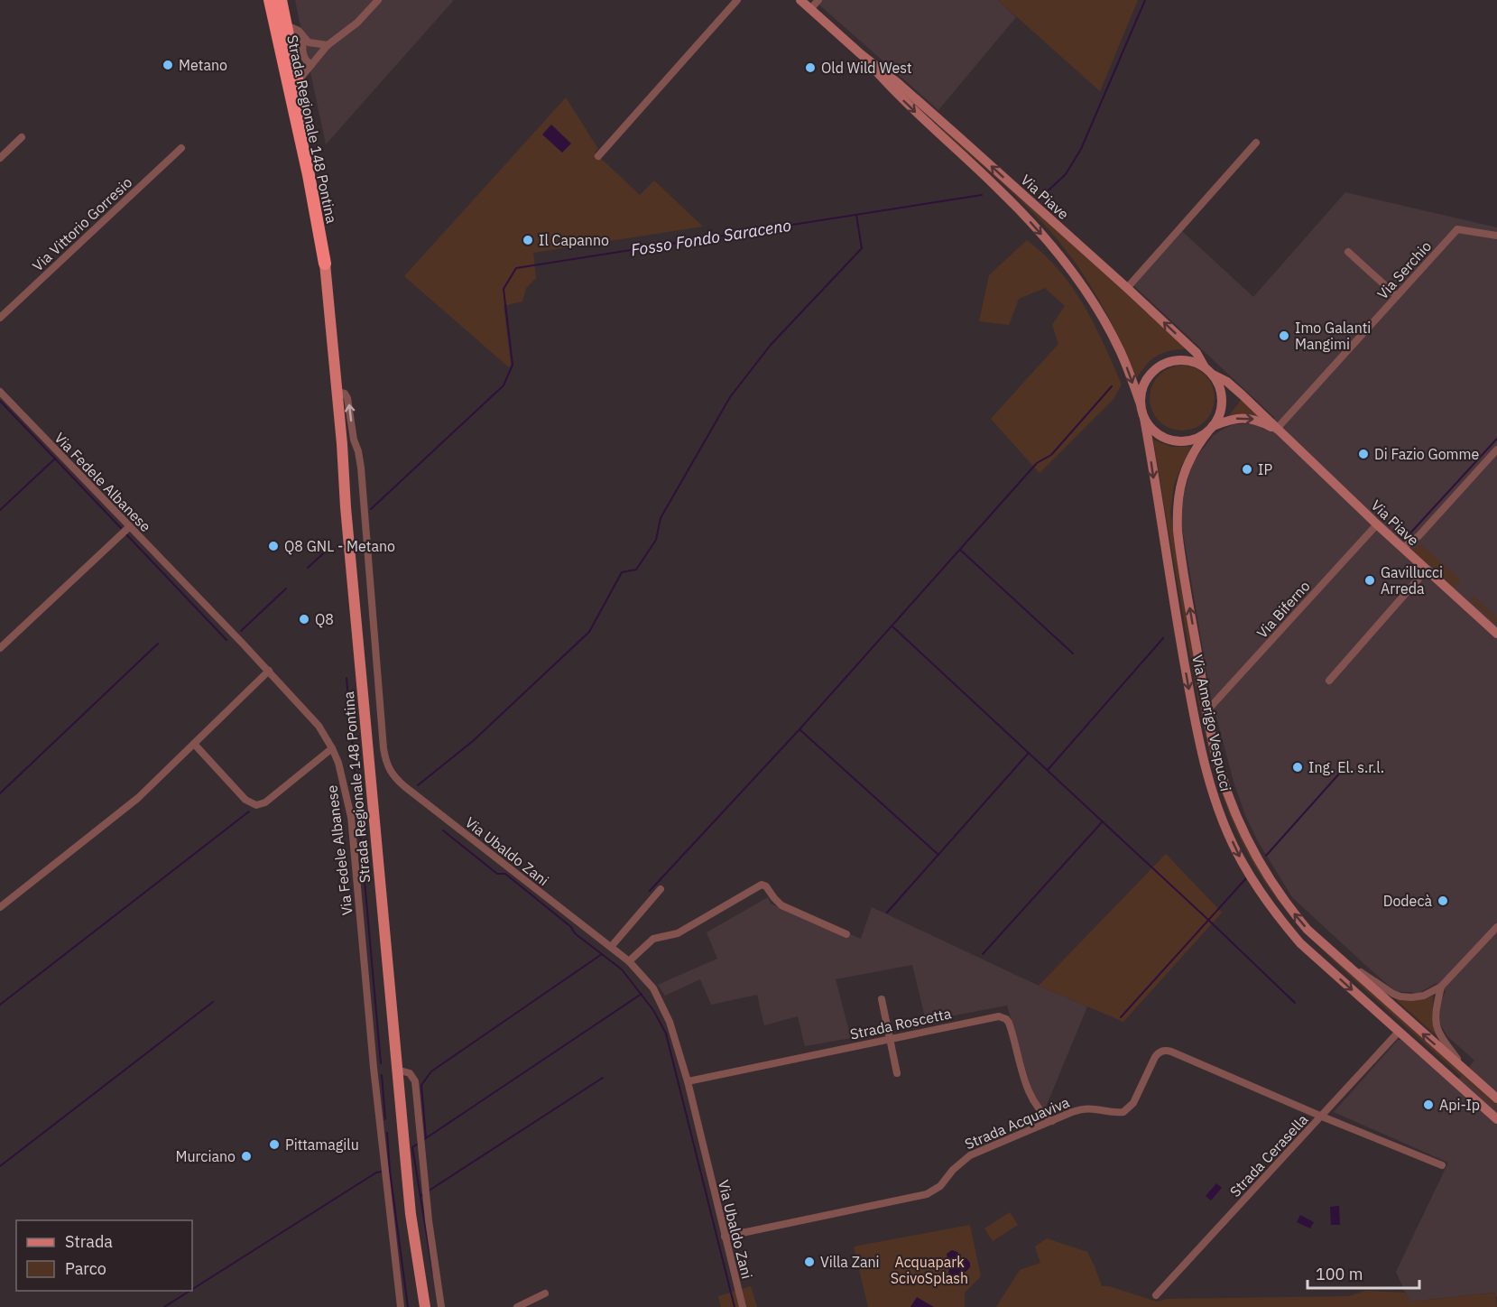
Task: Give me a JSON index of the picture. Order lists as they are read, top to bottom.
{
  "streets": {
    "highway": ["Strada Regionale 148 Pontina"],
    "main road": ["Via Piave", "Via Amerigo Vespucci"],
    "street": [
      "Via Vittorio Gorresio",
      "Via Serchio",
      "Via Fedele Albanese",
      "Via Biferno",
      "Via Ubaldo Zani",
      "Strada Roscetta",
      "Strada Acquaviva",
      "Strada Cerasella"
    ]
  },
  "crossings": [
    ["Strada Regionale 148 Pontina", "Via Ubaldo Zani"],
    ["Via Piave", "Via Serchio"],
    ["Via Piave", "Via Biferno"],
    ["Via Piave", "Via Amerigo Vespucci"],
    ["Via Biferno", "Via Amerigo Vespucci"],
    ["Via Amerigo Vespucci", "Strada Cerasella"],
    ["Via Ubaldo Zani", "Strada Roscetta"],
    ["Via Ubaldo Zani", "Strada Acquaviva"],
    ["Strada Roscetta", "Strada Acquaviva"],
    ["Strada Acquaviva", "Strada Cerasella"]
  ],
  "one_way": ["Via Ubaldo Zani"],
  "water": ["Fosso Fondo Saraceno"],
  "parks": ["Acquapark ScivoSplash"],
  "places": [
    "Metano",
    "Old Wild West",
    "Il Capanno",
    "Imo Galanti Mangimi",
    "Di Fazio Gomme",
    "IP",
    "Q8 GNL - Metano",
    "Gavillucci Arreda",
    "Q8",
    "Ing. El. s.r.l.",
    "Dodecà",
    "Api-Ip",
    "Pittamagilu",
    "Murciano",
    "Villa Zani"
  ],
  "legend": ["Strada", "Parco"],
  "scale_bar": "100 m"
}
